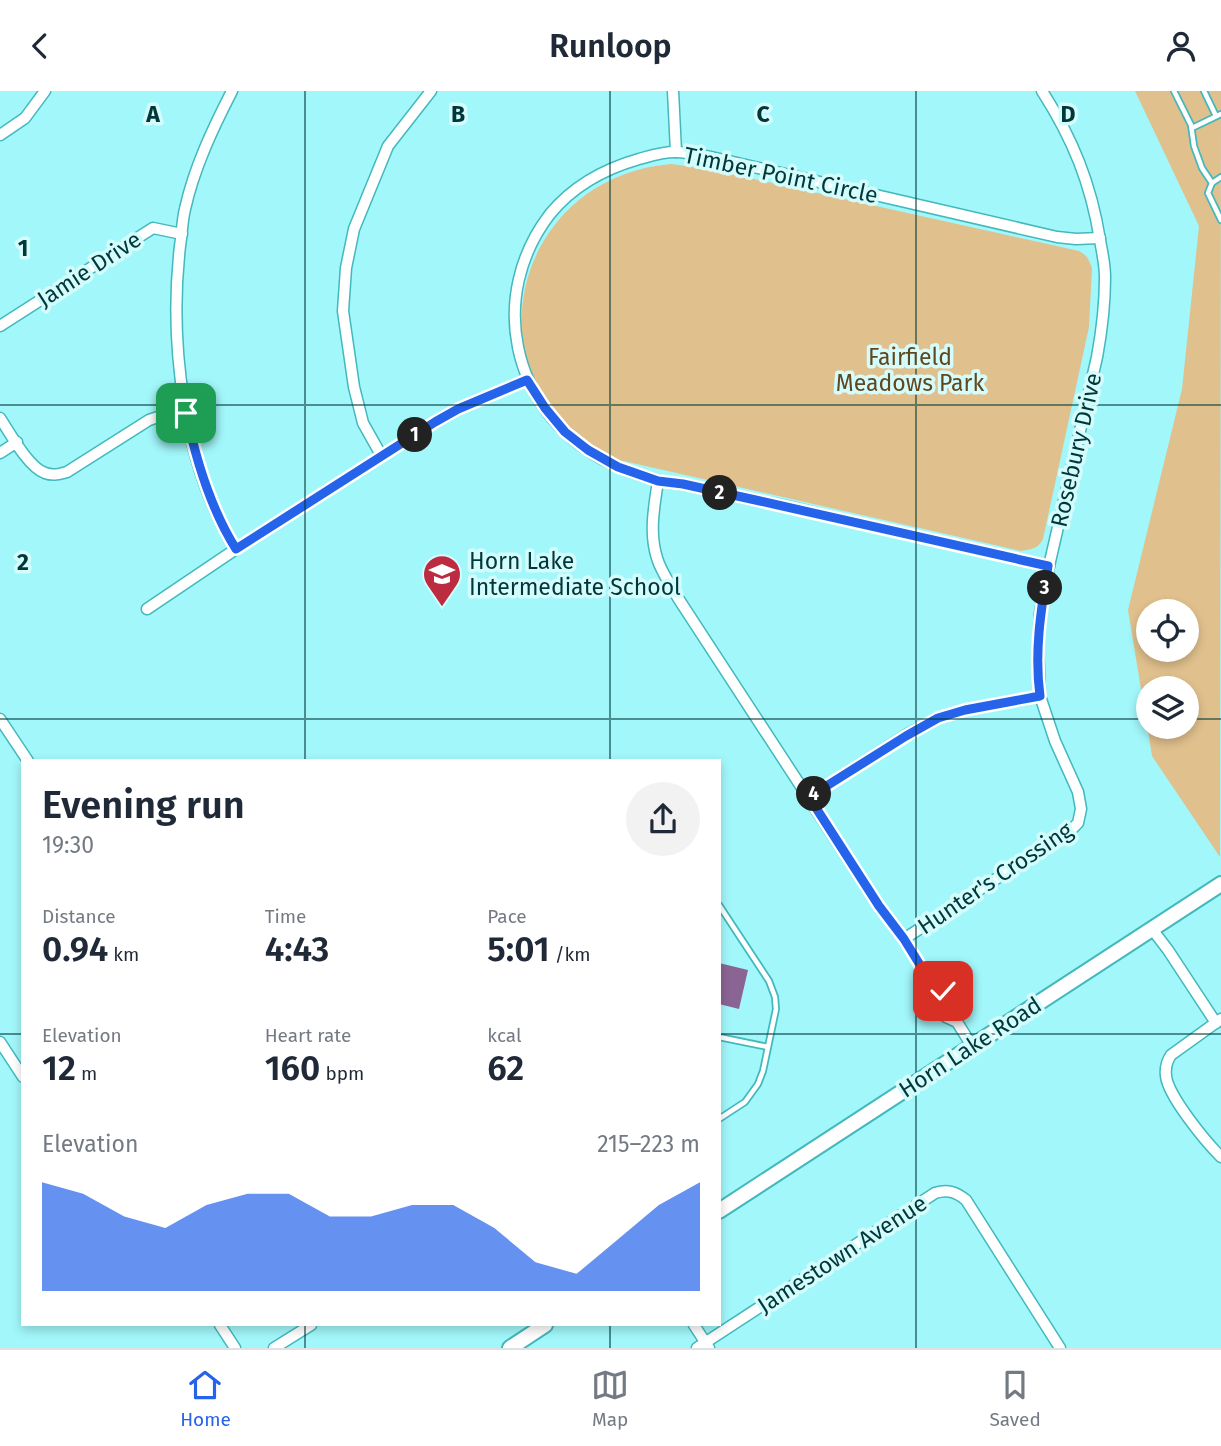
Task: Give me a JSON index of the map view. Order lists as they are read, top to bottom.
{
  "streets": {
    "main road": ["Horn Lake Road"],
    "street": [
      "Timber Point Circle",
      "Jamie Drive",
      "Rosebury Drive",
      "Hunter's Crossing",
      "Jamestown Avenue"
    ]
  },
  "crossings": [
    ["Timber Point Circle", "Rosebury Drive"],
    ["Rosebury Drive", "Hunter's Crossing"]
  ],
  "parks": ["Fairfield Meadows Park"],
  "places": {
    "school or university": ["Horn Lake Intermediate School"]
  },
  "page": {
    "header": "Runloop",
    "pins": [
      "1",
      "2",
      "3",
      "4"
    ],
    "heading": ["Evening run", "19:30"],
    "stats": [
      ["Distance", "0.94 km"],
      ["Time", "4:43"],
      ["Pace", "5:01 /km"],
      ["Elevation", "12 m"],
      ["Heart rate", "160 bpm"],
      ["kcal", "62"]
    ],
    "chart": ["Elevation", "215–223 m"],
    "tabs": ["Home", "Map", "Saved"]
  },
  "grid": {
    "columns": [
      "A",
      "B",
      "C",
      "D"
    ],
    "rows": ["1", "2"]
  }
}
